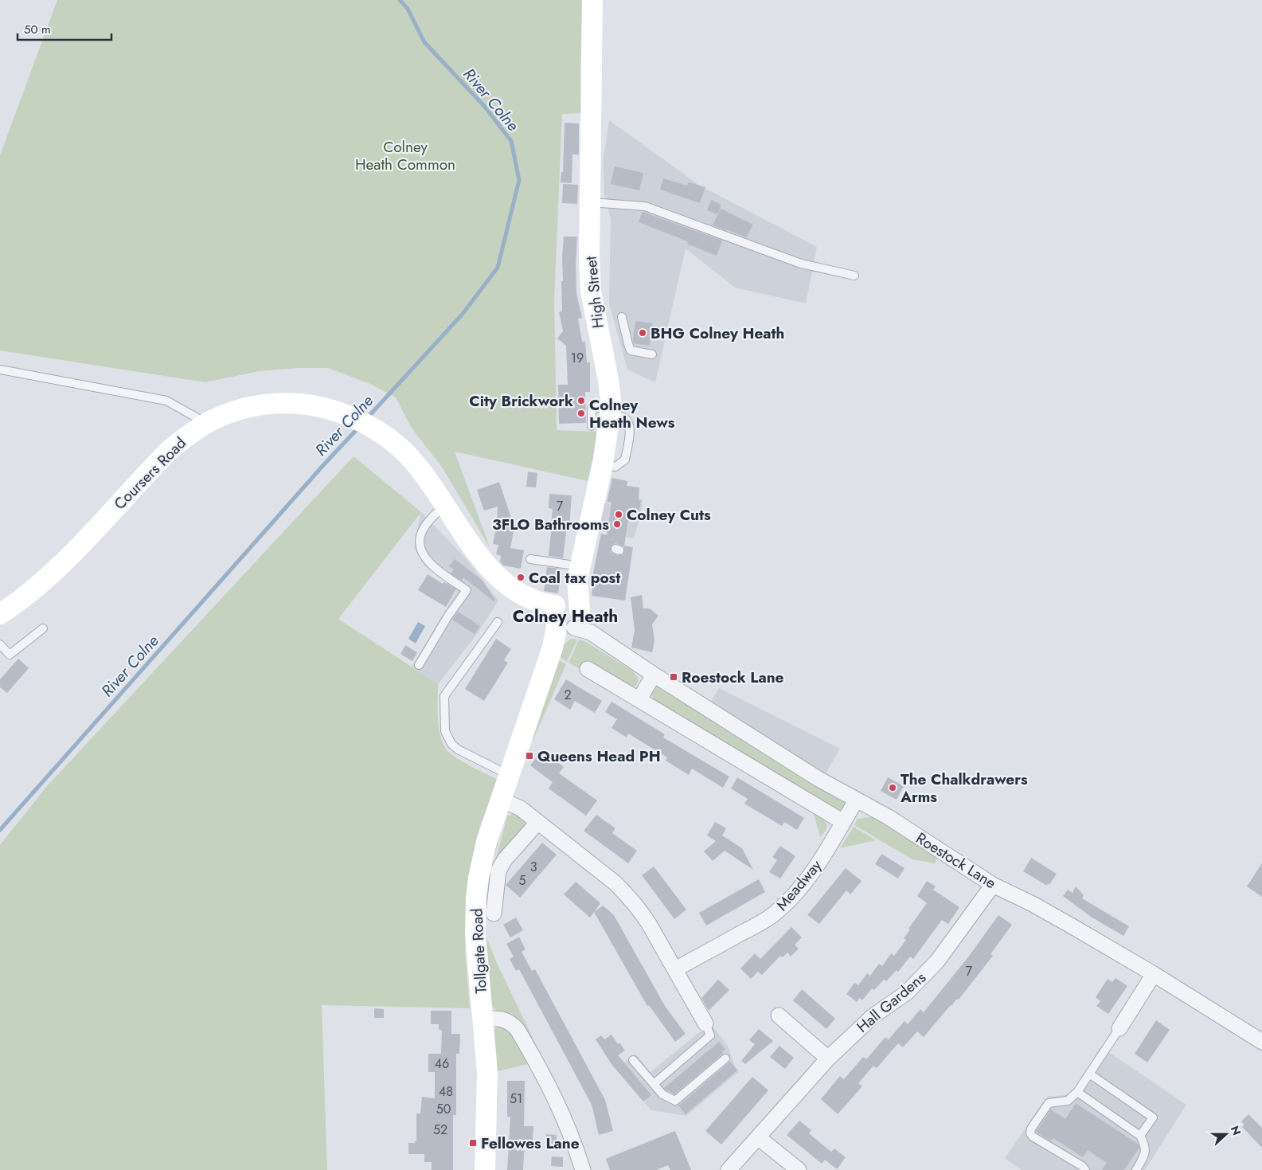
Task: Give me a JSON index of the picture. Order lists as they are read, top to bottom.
{
  "streets": {
    "street": [
      "High Street",
      "Coursers Road",
      "Roestock Lane",
      "Meadway",
      "Tollgate Road",
      "Hall Gardens"
    ]
  },
  "crossings": [
    ["High Street", "Coursers Road"],
    ["High Street", "Roestock Lane"],
    ["High Street", "Tollgate Road"],
    ["Coursers Road", "Roestock Lane"],
    ["Coursers Road", "Tollgate Road"],
    ["Roestock Lane", "Meadway"],
    ["Roestock Lane", "Tollgate Road"],
    ["Roestock Lane", "Hall Gardens"]
  ],
  "districts": ["Colney Heath"],
  "water": ["River Colne"],
  "parks": ["Colney Heath Common"],
  "places": {
    "other": [
      "BHG Colney Heath",
      "City Brickwork",
      "Colney Heath News",
      "Colney Cuts",
      "3FLO Bathrooms",
      "Coal tax post",
      "The Chalkdrawers Arms"
    ],
    "transit": ["Roestock Lane", "Queens Head PH", "Fellowes Lane"]
  },
  "house_numbers": [
    "19",
    "7",
    "2",
    "3",
    "5",
    "7",
    "46",
    "48",
    "51",
    "50",
    "52"
  ],
  "scale_bar": "50 m",
  "north": "right"
}
